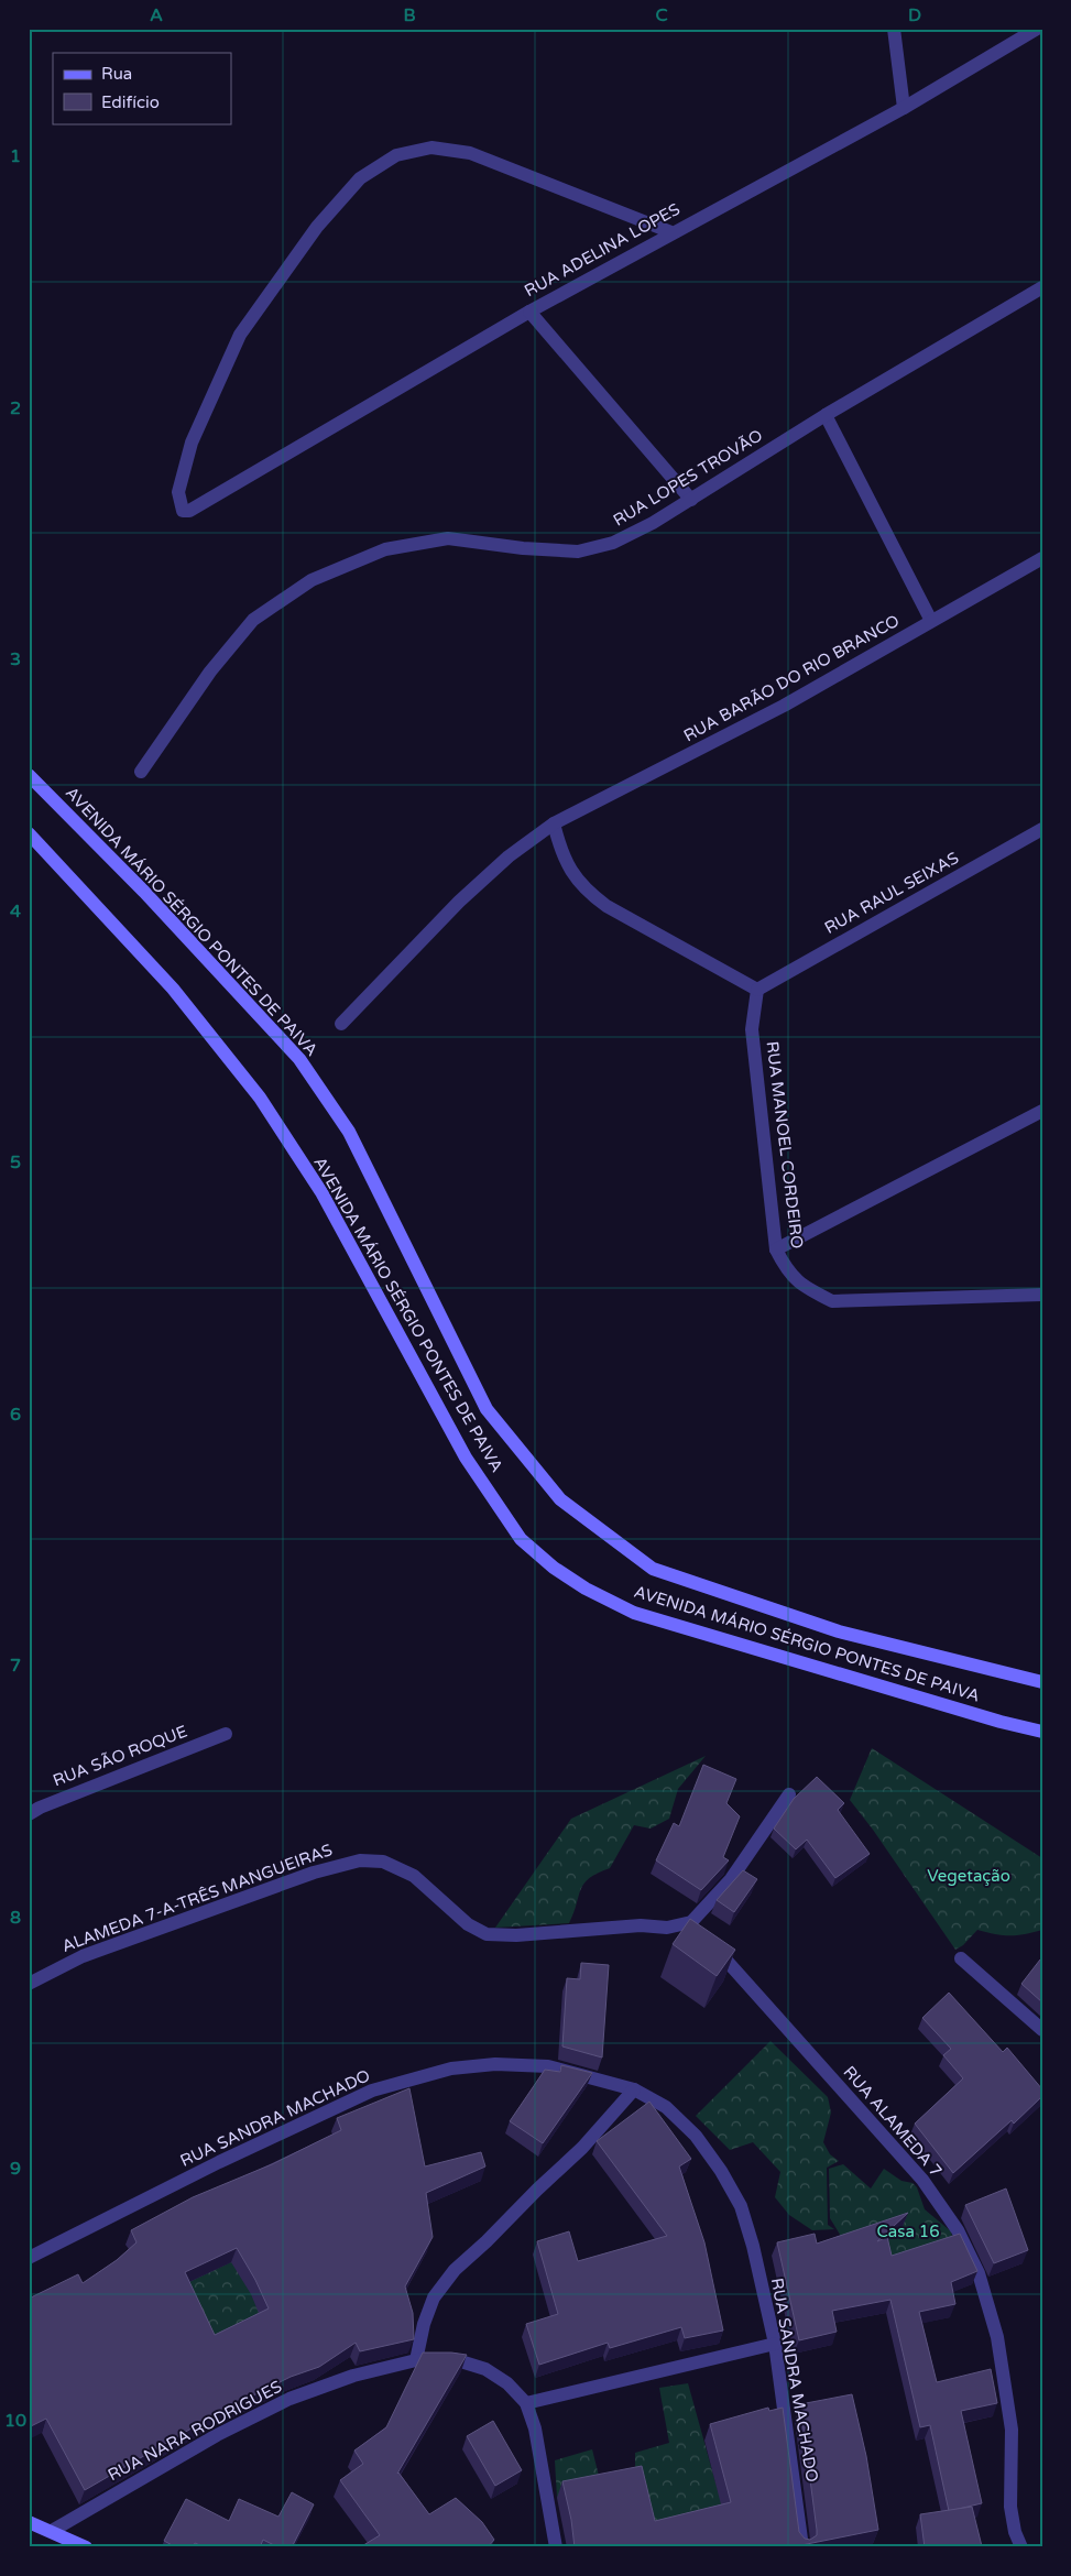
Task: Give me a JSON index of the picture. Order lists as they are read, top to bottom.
{
  "streets": {
    "main road": ["AVENIDA MÁRIO SÉRGIO PONTES DE PAIVA"],
    "street": [
      "RUA ADELINA LOPES",
      "RUA LOPES TROVÃO",
      "RUA BARÃO DO RIO BRANCO",
      "RUA RAUL SEIXAS",
      "RUA MANOEL CORDEIRO",
      "RUA SÃO ROQUE",
      "ALAMEDA 7-A-TRÊS MANGUEIRAS",
      "RUA SANDRA MACHADO",
      "RUA ALAMEDA 7",
      "RUA NARA RODRIGUES"
    ]
  },
  "crossings": [
    ["RUA RAUL SEIXAS", "RUA MANOEL CORDEIRO"],
    ["ALAMEDA 7-A-TRÊS MANGUEIRAS", "RUA ALAMEDA 7"]
  ],
  "parks": ["Vegetação", "Casa 16"],
  "legend": ["Rua", "Edifício"],
  "grid": {
    "columns": [
      "A",
      "B",
      "C",
      "D"
    ],
    "rows": [
      "1",
      "2",
      "3",
      "4",
      "5",
      "6",
      "7",
      "8",
      "9",
      "10"
    ]
  }
}
